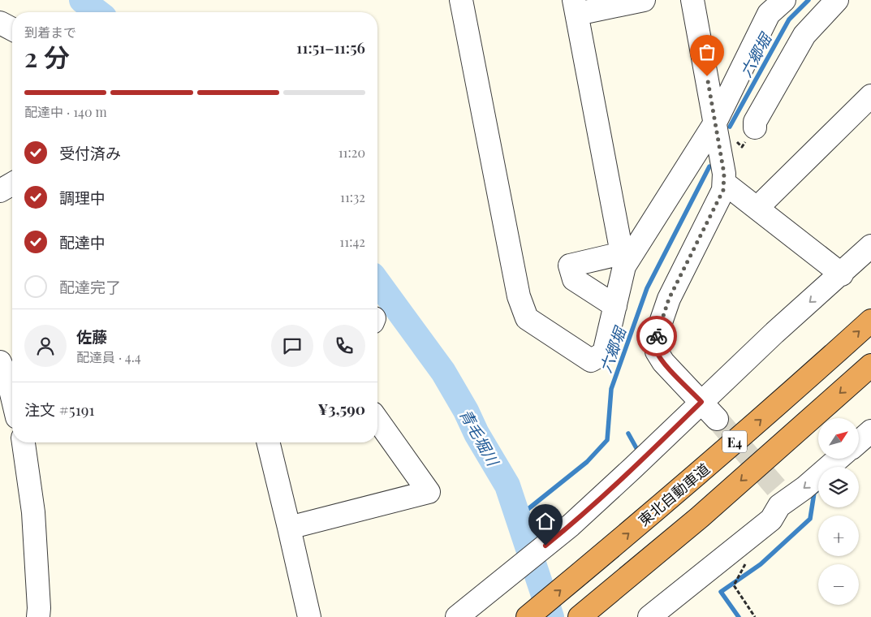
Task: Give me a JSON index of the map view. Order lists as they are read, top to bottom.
{
  "streets": {
    "highway": ["E4", "東北自動車道"]
  },
  "water": ["六郷堀", "青毛堀川"],
  "north": "top right",
  "page": {
    "heading": ["2 分", "到着まで", "11:51–11:56"],
    "panel": [
      "佐藤",
      "配達員 · 4.4",
      "注文 #5191",
      "¥3,590"
    ],
    "bar": "配達中 · 140 m",
    "list": [
      ["受付済み", "11:20"],
      ["調理中", "11:32"],
      ["配達中", "11:42"],
      "配達完了"
    ],
    "map_buttons": ["+", "−"]
  }
}
